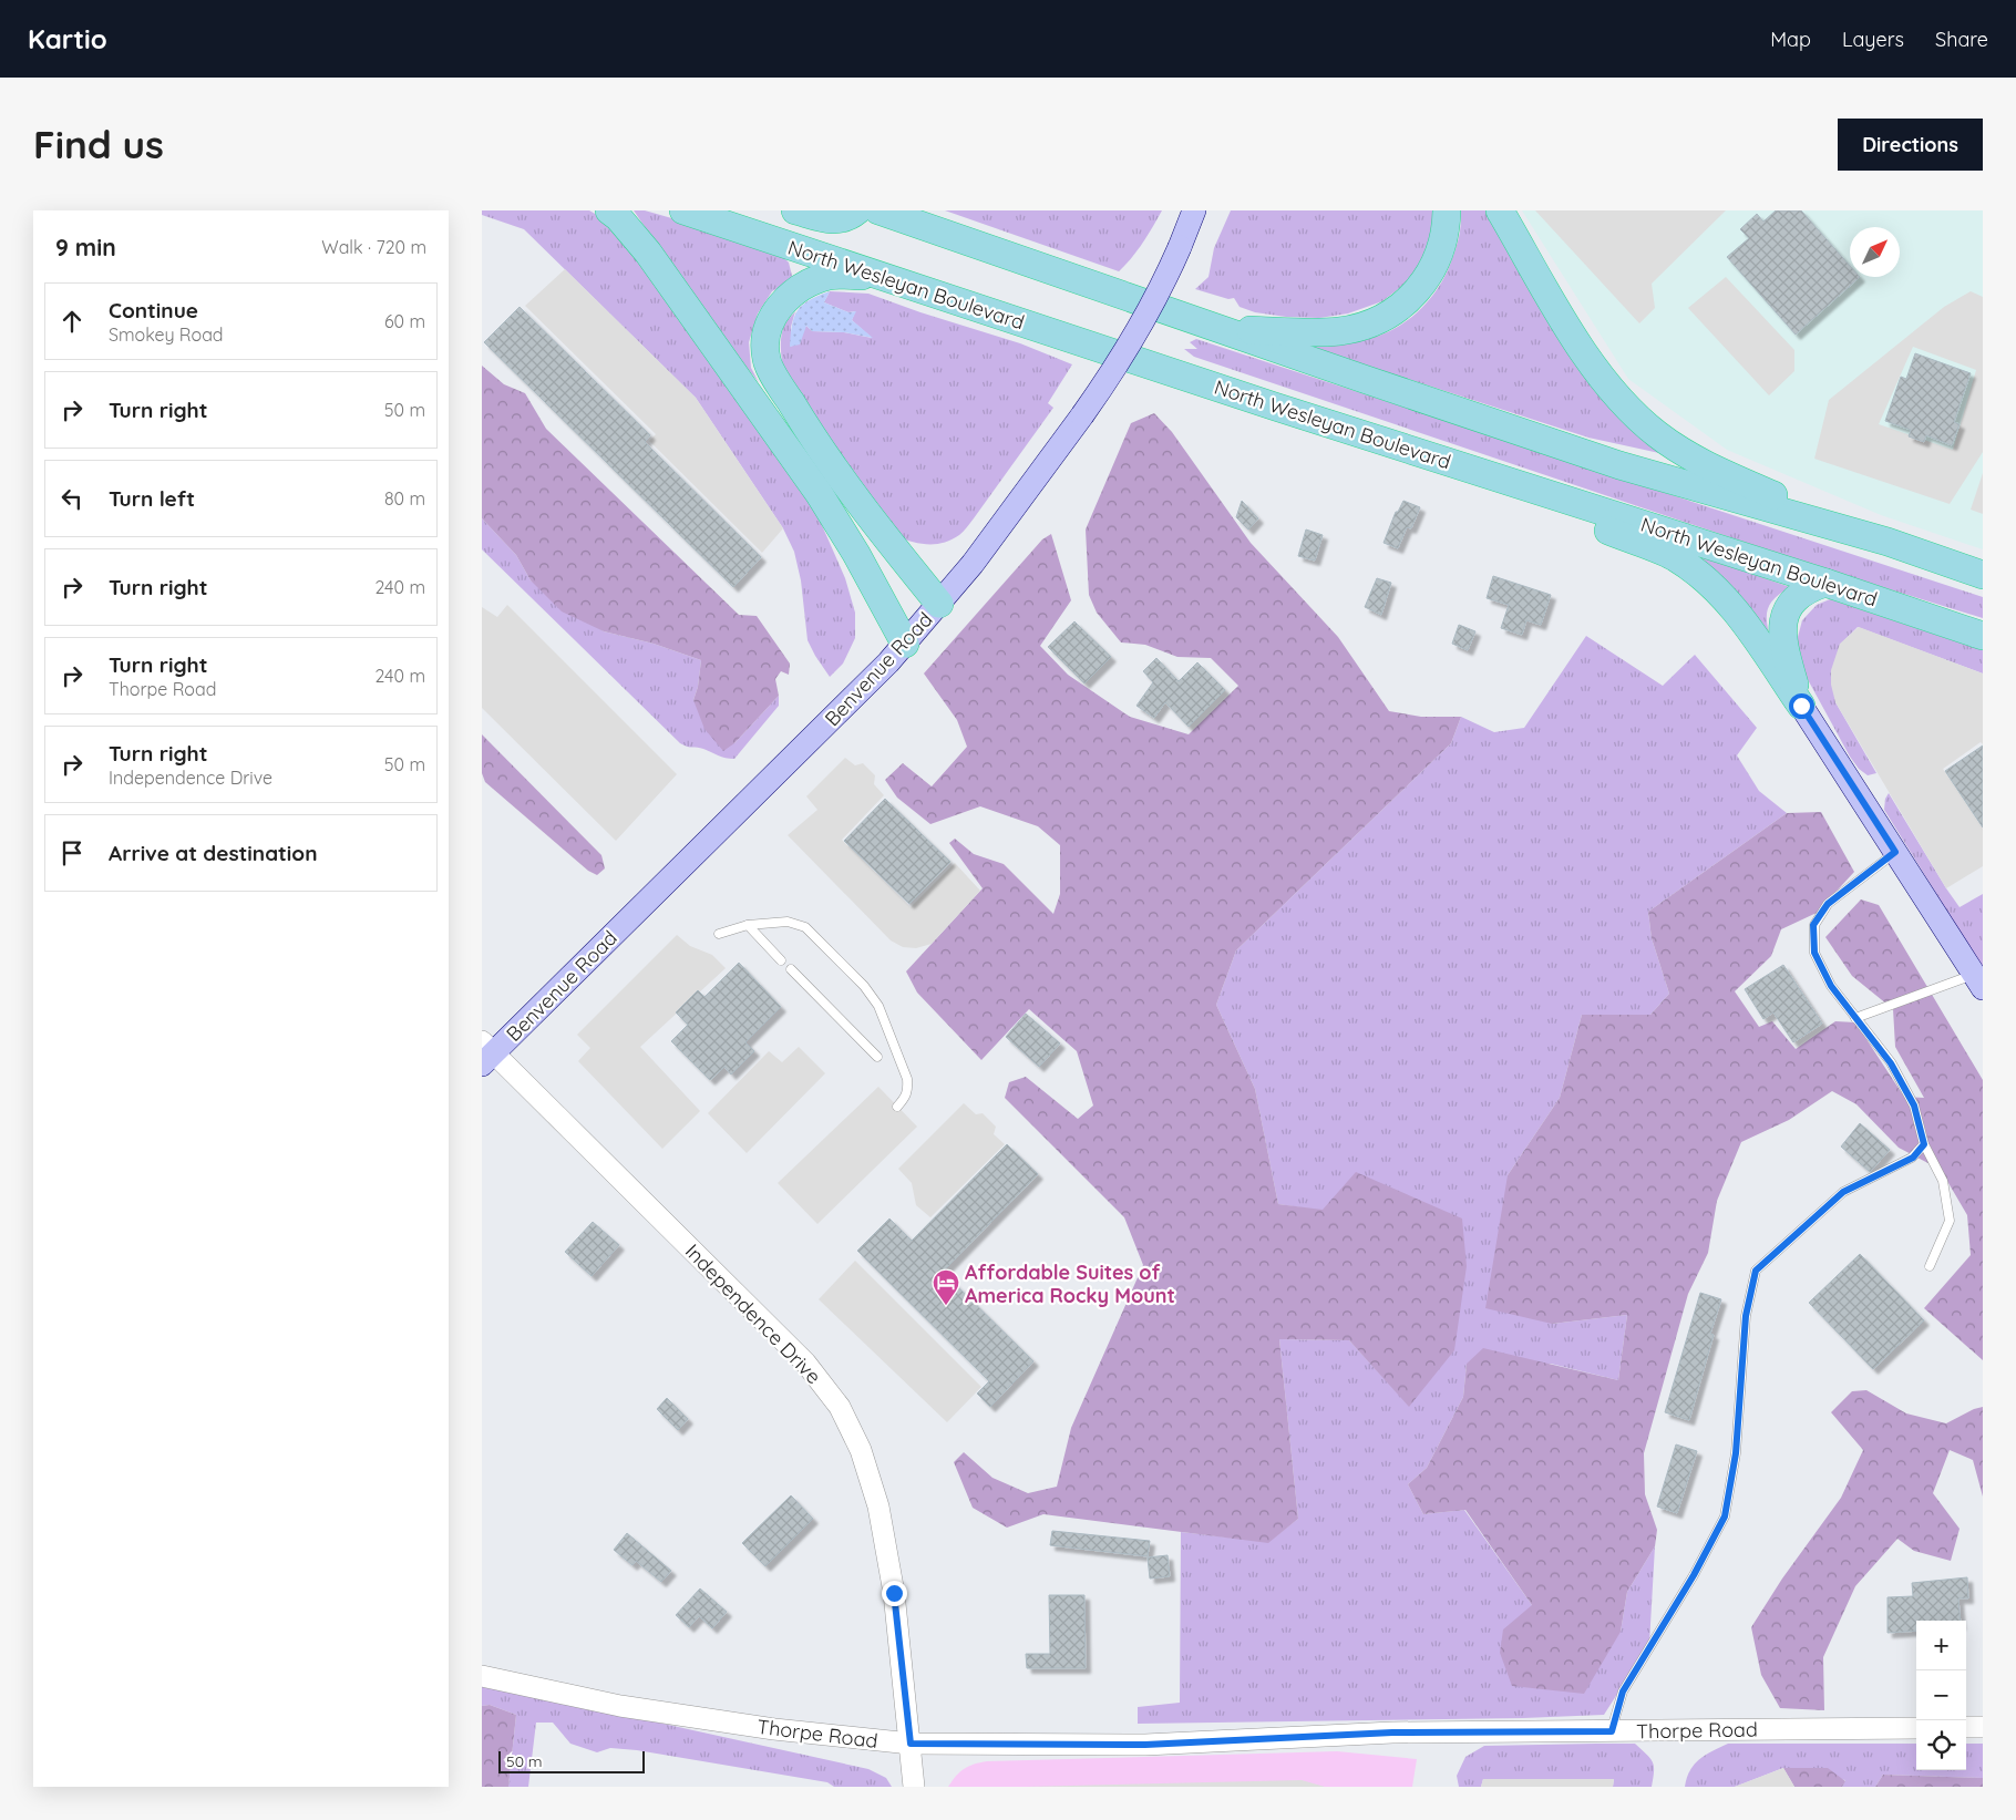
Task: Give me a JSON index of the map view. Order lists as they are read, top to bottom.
{
  "streets": {
    "highway": ["North Wesleyan Boulevard"],
    "main road": ["Benvenue Road"],
    "street": ["Independence Drive", "Thorpe Road"]
  },
  "crossings": [
    ["Benvenue Road", "Independence Drive"],
    ["Independence Drive", "Thorpe Road"]
  ],
  "places": {
    "hotel": ["Affordable Suites of America Rocky Mount"]
  },
  "scale_bar": "50 m",
  "north": "top right",
  "page": {
    "header": "Kartio",
    "nav": ["Map", "Layers", "Share"],
    "buttons": "Directions",
    "title": "Find us",
    "heading": ["9 min", "Walk · 720 m"],
    "list": [
      ["Continue", "Smokey Road", "60 m"],
      ["Turn right", "50 m"],
      ["Turn left", "80 m"],
      ["Turn right", "240 m"],
      ["Turn right", "Thorpe Road", "240 m"],
      ["Turn right", "Independence Drive", "50 m"],
      "Arrive at destination"
    ],
    "map_buttons": ["+", "−"],
    "scale": "50 m"
  }
}
